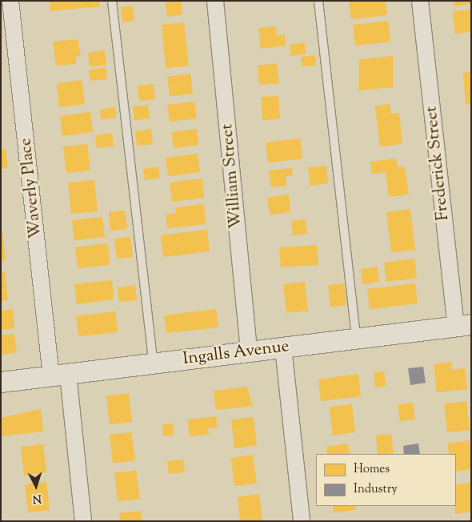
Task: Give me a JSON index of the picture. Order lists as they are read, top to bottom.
{
  "streets": {
    "street": [
      "Frederick Street",
      "William Street",
      "Waverly Place",
      "Ingalls Avenue"
    ]
  },
  "crossings": [
    ["Frederick Street", "Ingalls Avenue"],
    ["William Street", "Ingalls Avenue"],
    ["Waverly Place", "Ingalls Avenue"]
  ],
  "legend": ["Homes", "Industry"],
  "north": "bottom"
}
